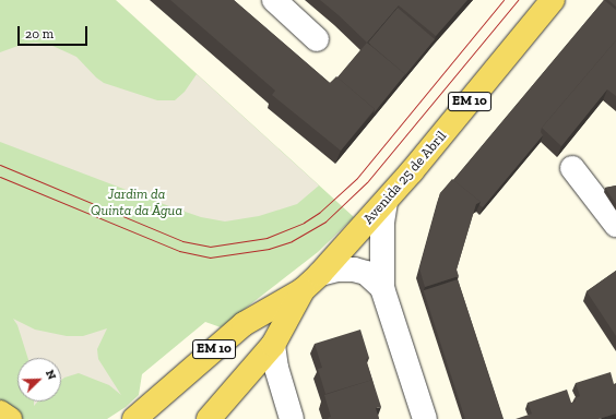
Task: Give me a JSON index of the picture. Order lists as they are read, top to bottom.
{
  "streets": {
    "main road": ["EM 10", "Avenida 25 de Abril"]
  },
  "parks": ["Jardim da Quinta da Água"],
  "scale_bar": "20 m",
  "north": "top right"
}
